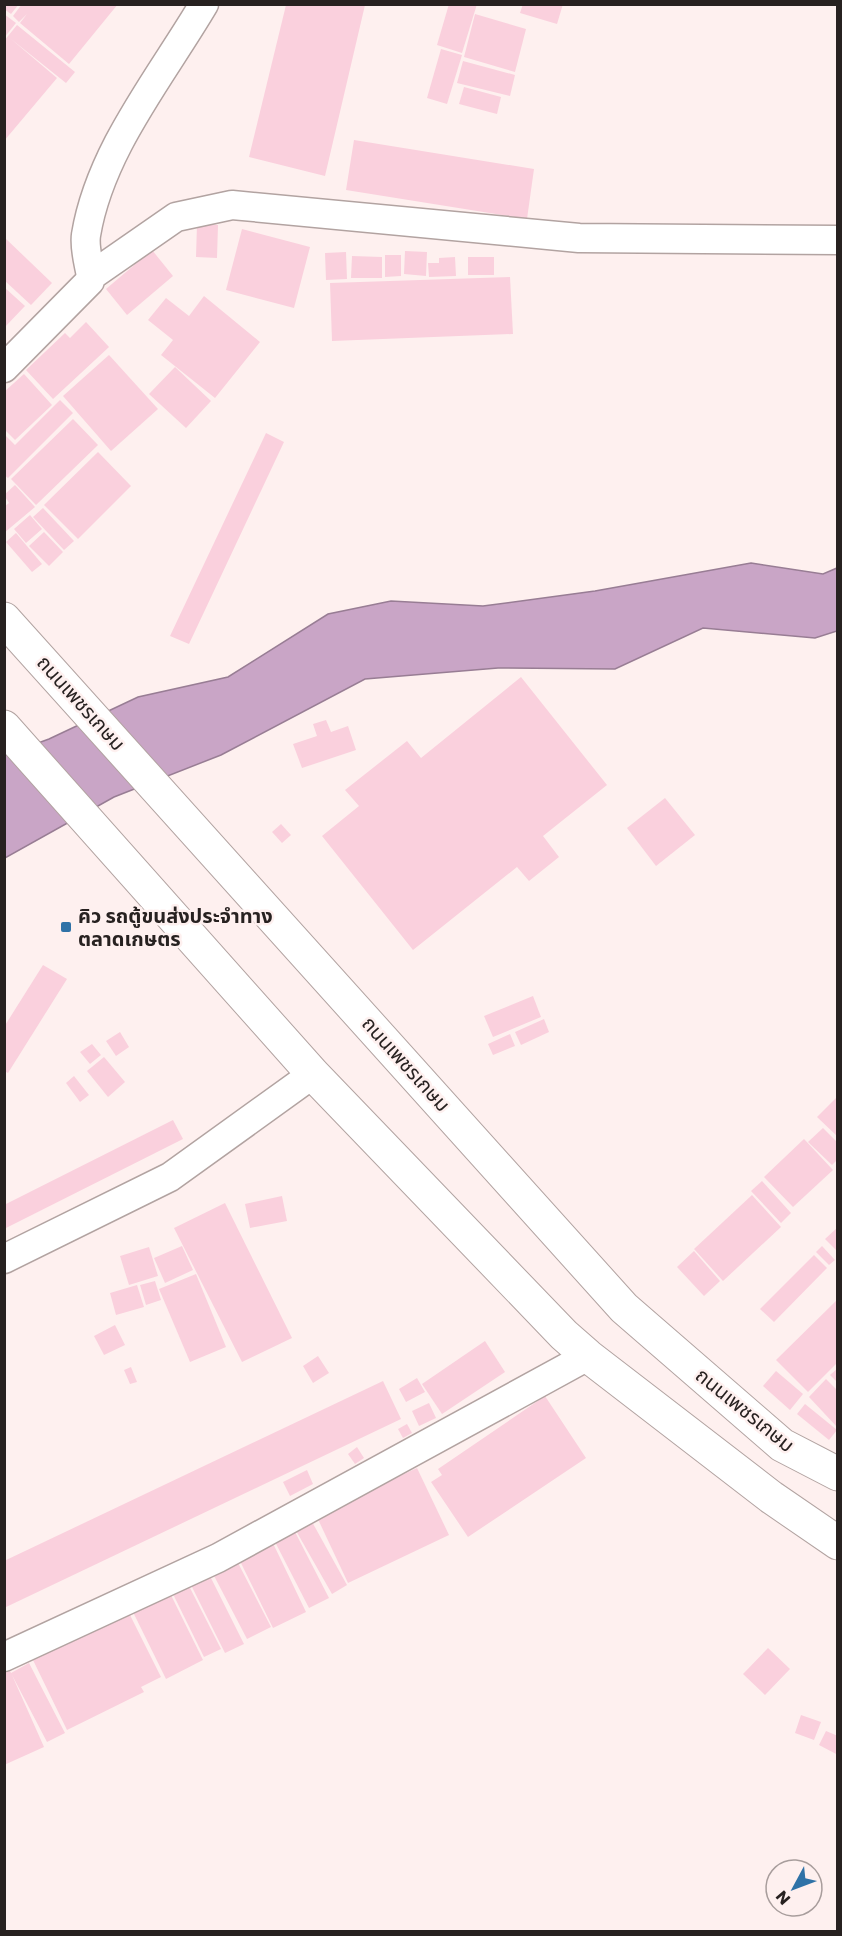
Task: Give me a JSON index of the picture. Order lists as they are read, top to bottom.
{
  "streets": {
    "main road": ["ถนนเพชรเกษม"]
  },
  "places": {
    "transit": ["คิว รถตู้ขนส่งประจำทาง ตลาดเกษตร"]
  },
  "north": "bottom left"
}
